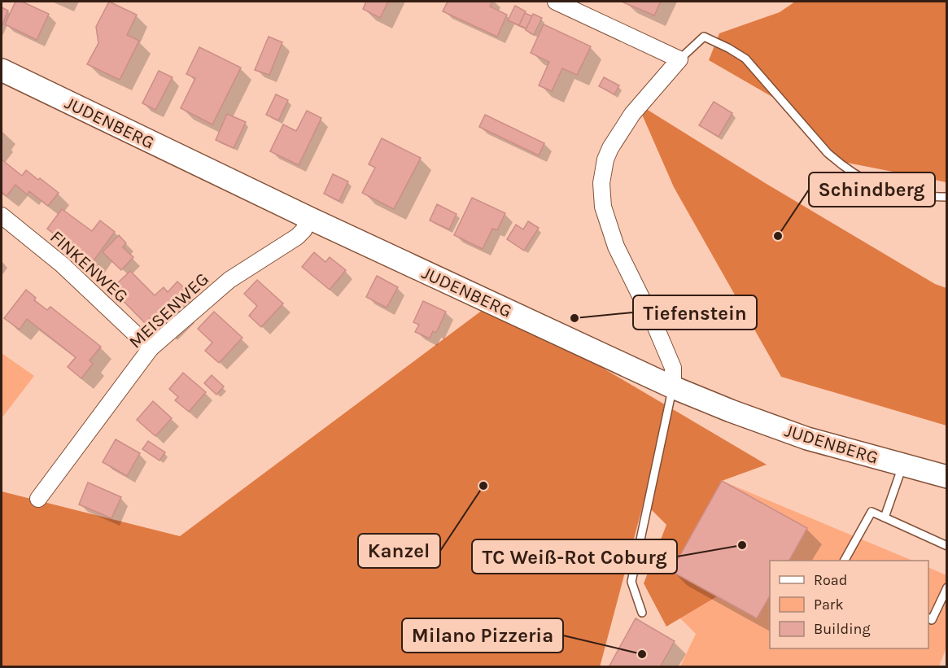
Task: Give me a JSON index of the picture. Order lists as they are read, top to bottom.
{
  "streets": {
    "street": ["JUDENBERG", "FINKENWEG", "MEISENWEG"]
  },
  "crossings": [
    ["JUDENBERG", "MEISENWEG"],
    ["FINKENWEG", "MEISENWEG"]
  ],
  "places": [
    "Schindberg",
    "Tiefenstein",
    "Kanzel",
    "TC Weiß-Rot Coburg",
    "Milano Pizzeria"
  ],
  "legend": ["Road", "Park", "Building"]
}
